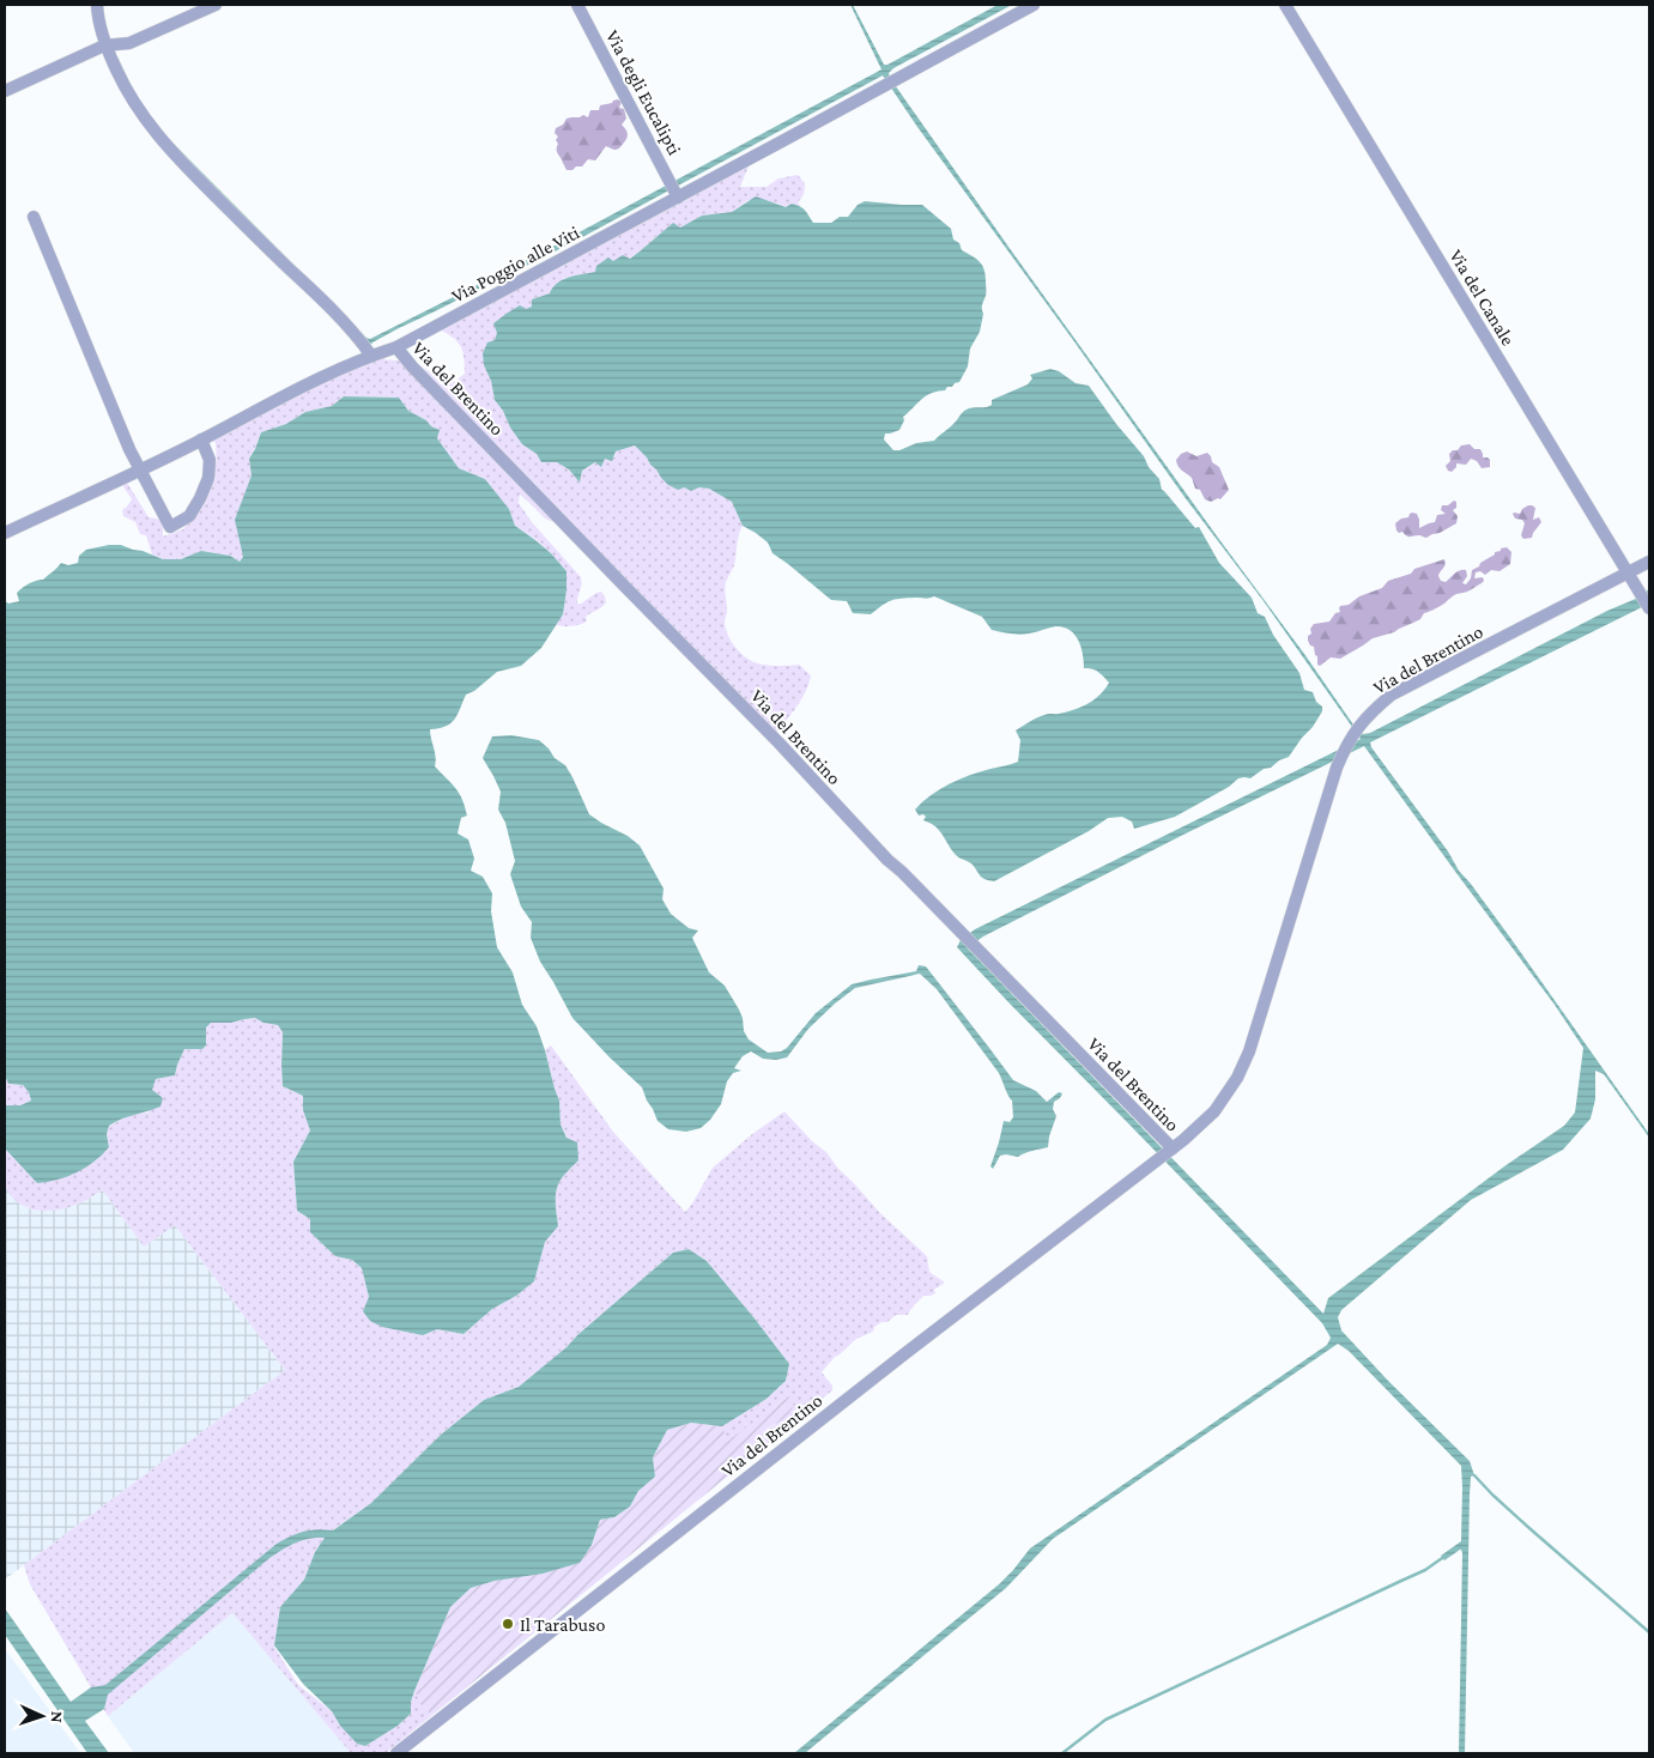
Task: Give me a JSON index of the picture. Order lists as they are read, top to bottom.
{
  "streets": {
    "street": [
      "Via degli Eucalipti",
      "Via Poggio alle Viti",
      "Via del Canale",
      "Via del Brentino"
    ]
  },
  "crossings": [
    ["Via degli Eucalipti", "Via Poggio alle Viti"],
    ["Via Poggio alle Viti", "Via del Brentino"],
    ["Via del Canale", "Via del Brentino"]
  ],
  "places": ["Il Tarabuso"],
  "north": "right"
}
